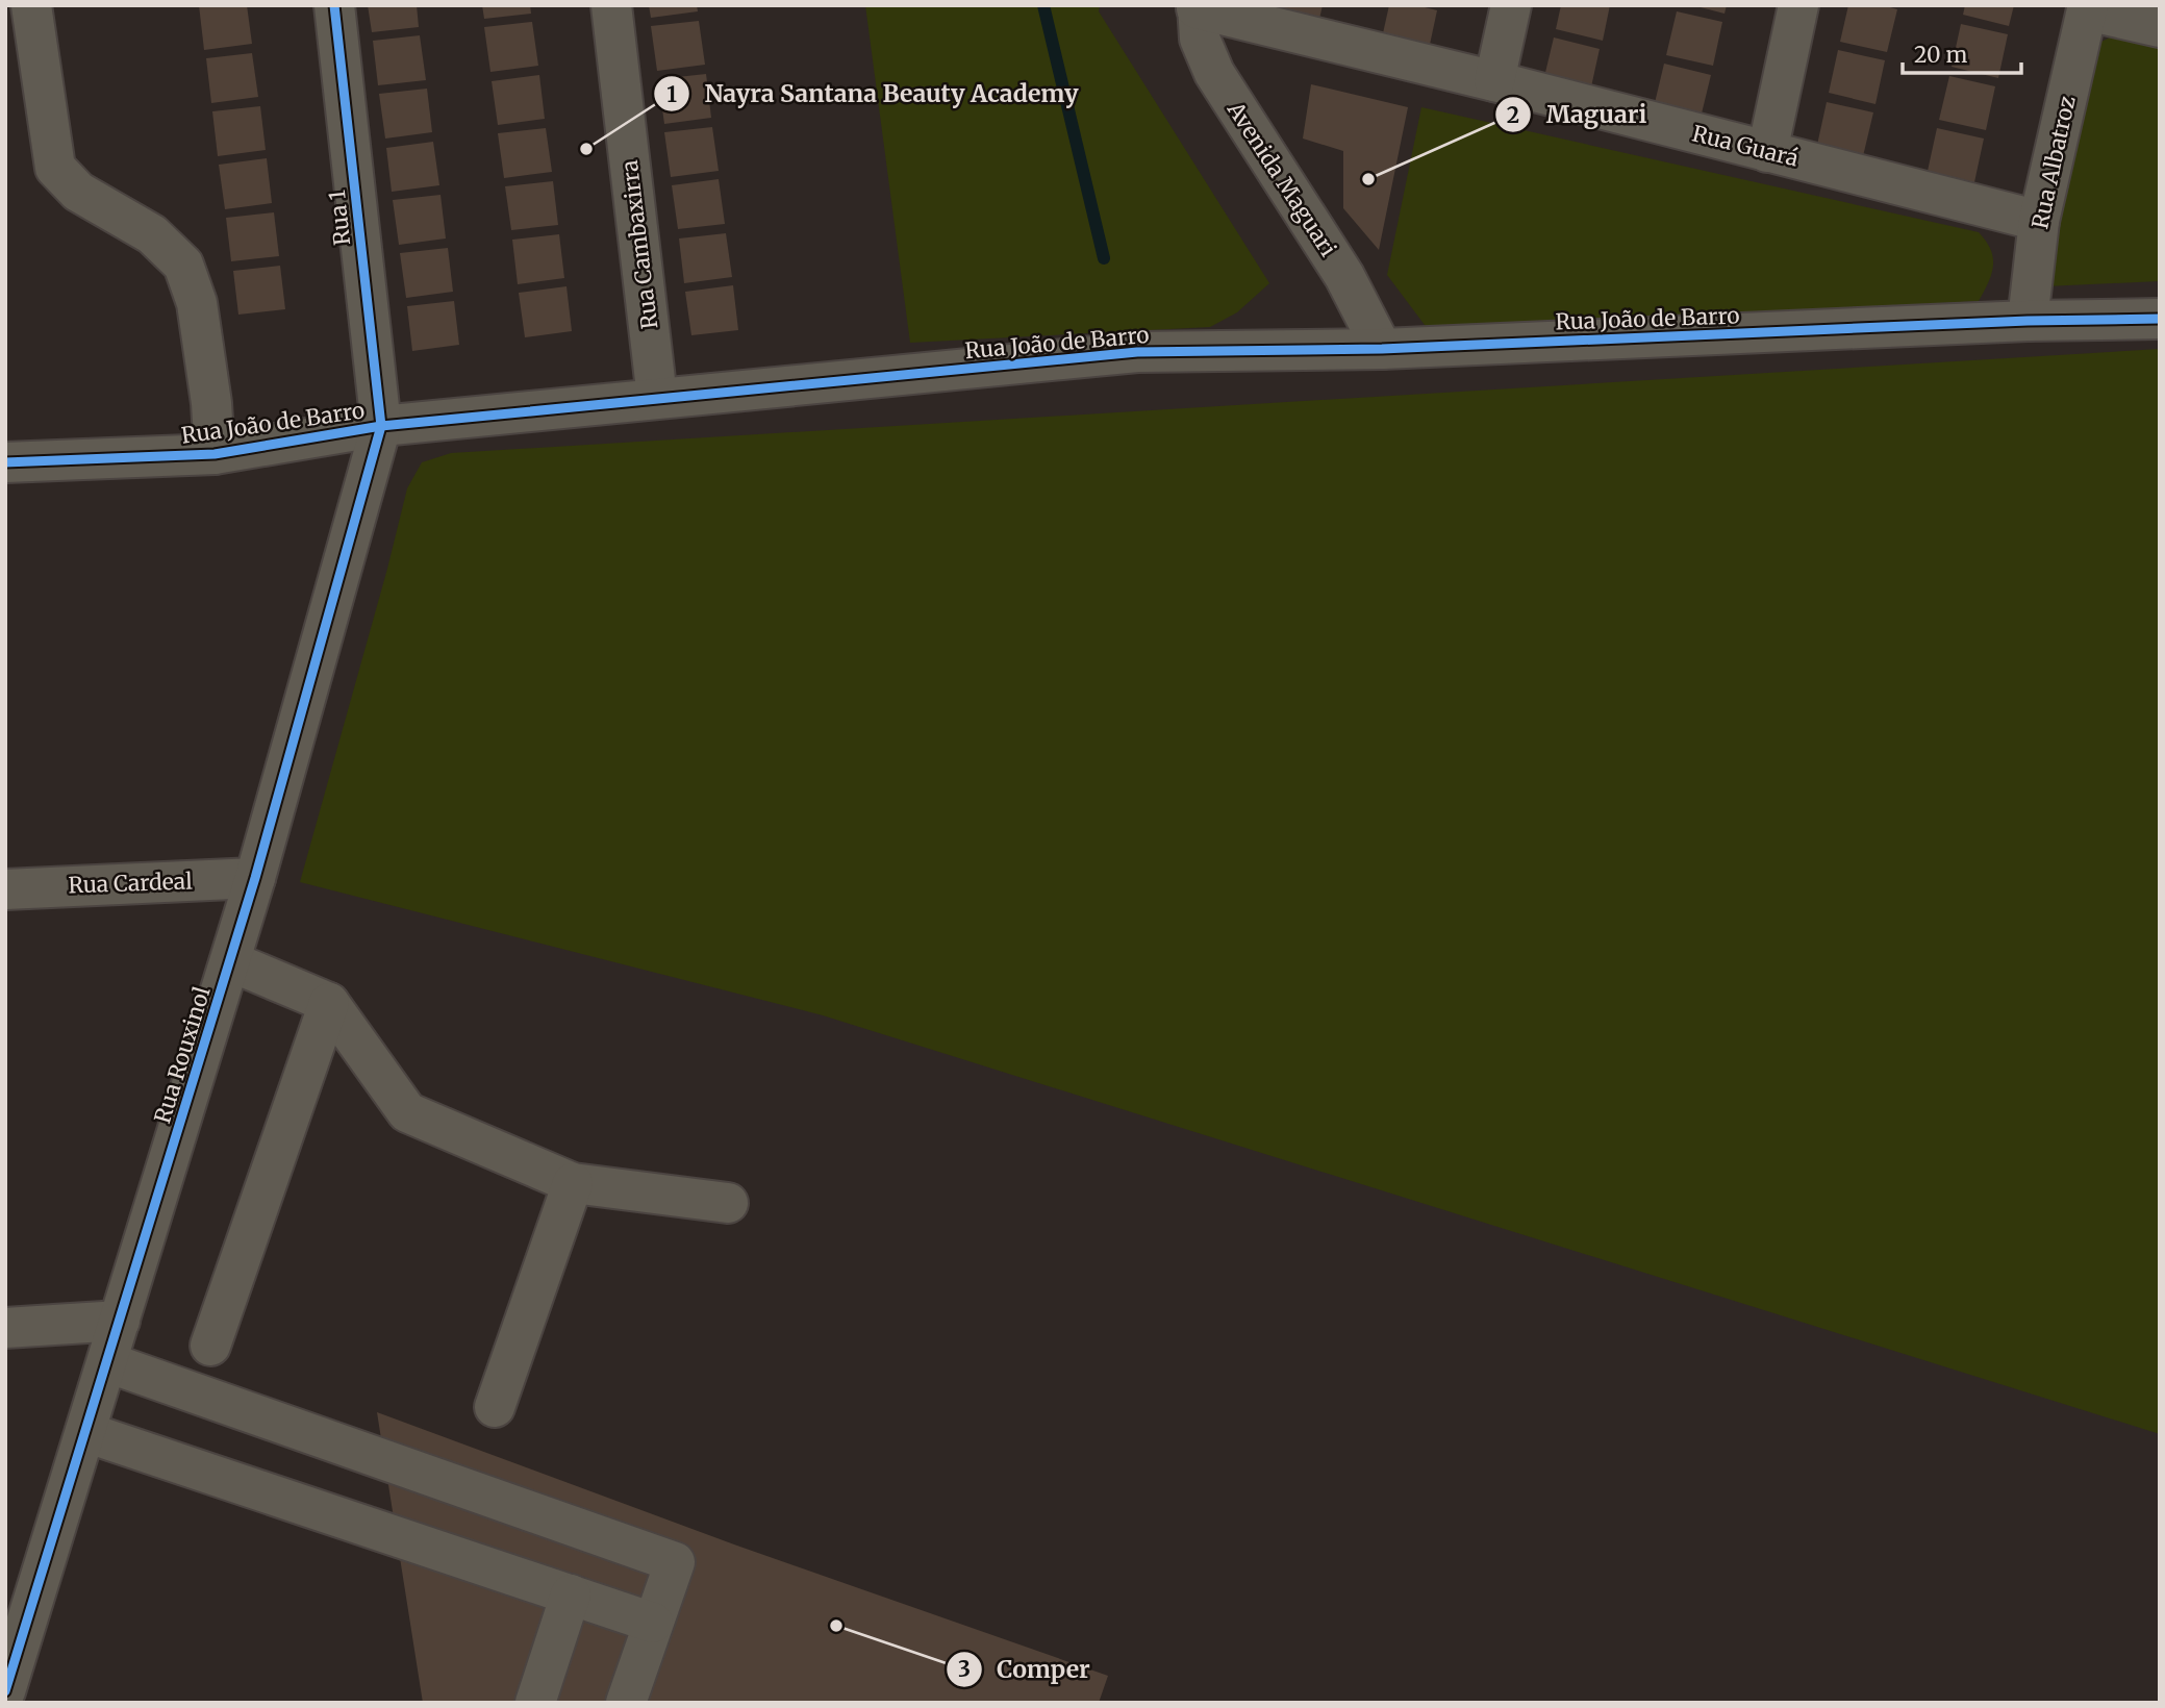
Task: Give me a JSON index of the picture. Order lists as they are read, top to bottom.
{
  "streets": {
    "street": [
      "Rua Guará",
      "Rua Albatroz",
      "Avenida Maguari",
      "Rua 1",
      "Rua Cambaxirra",
      "Rua João de Barro",
      "Rua Cardeal",
      "Rua Rouxinol"
    ]
  },
  "crossings": [
    ["Rua Guará", "Rua Albatroz"],
    ["Rua Guará", "Avenida Maguari"],
    ["Rua Albatroz", "Rua João de Barro"],
    ["Avenida Maguari", "Rua João de Barro"],
    ["Rua 1", "Rua João de Barro"],
    ["Rua 1", "Rua Rouxinol"],
    ["Rua Cambaxirra", "Rua João de Barro"],
    ["Rua João de Barro", "Rua Rouxinol"],
    ["Rua Cardeal", "Rua Rouxinol"]
  ],
  "places": ["Nayra Santana Beauty Academy", "Maguari", "Comper"],
  "scale_bar": "20 m"
}
